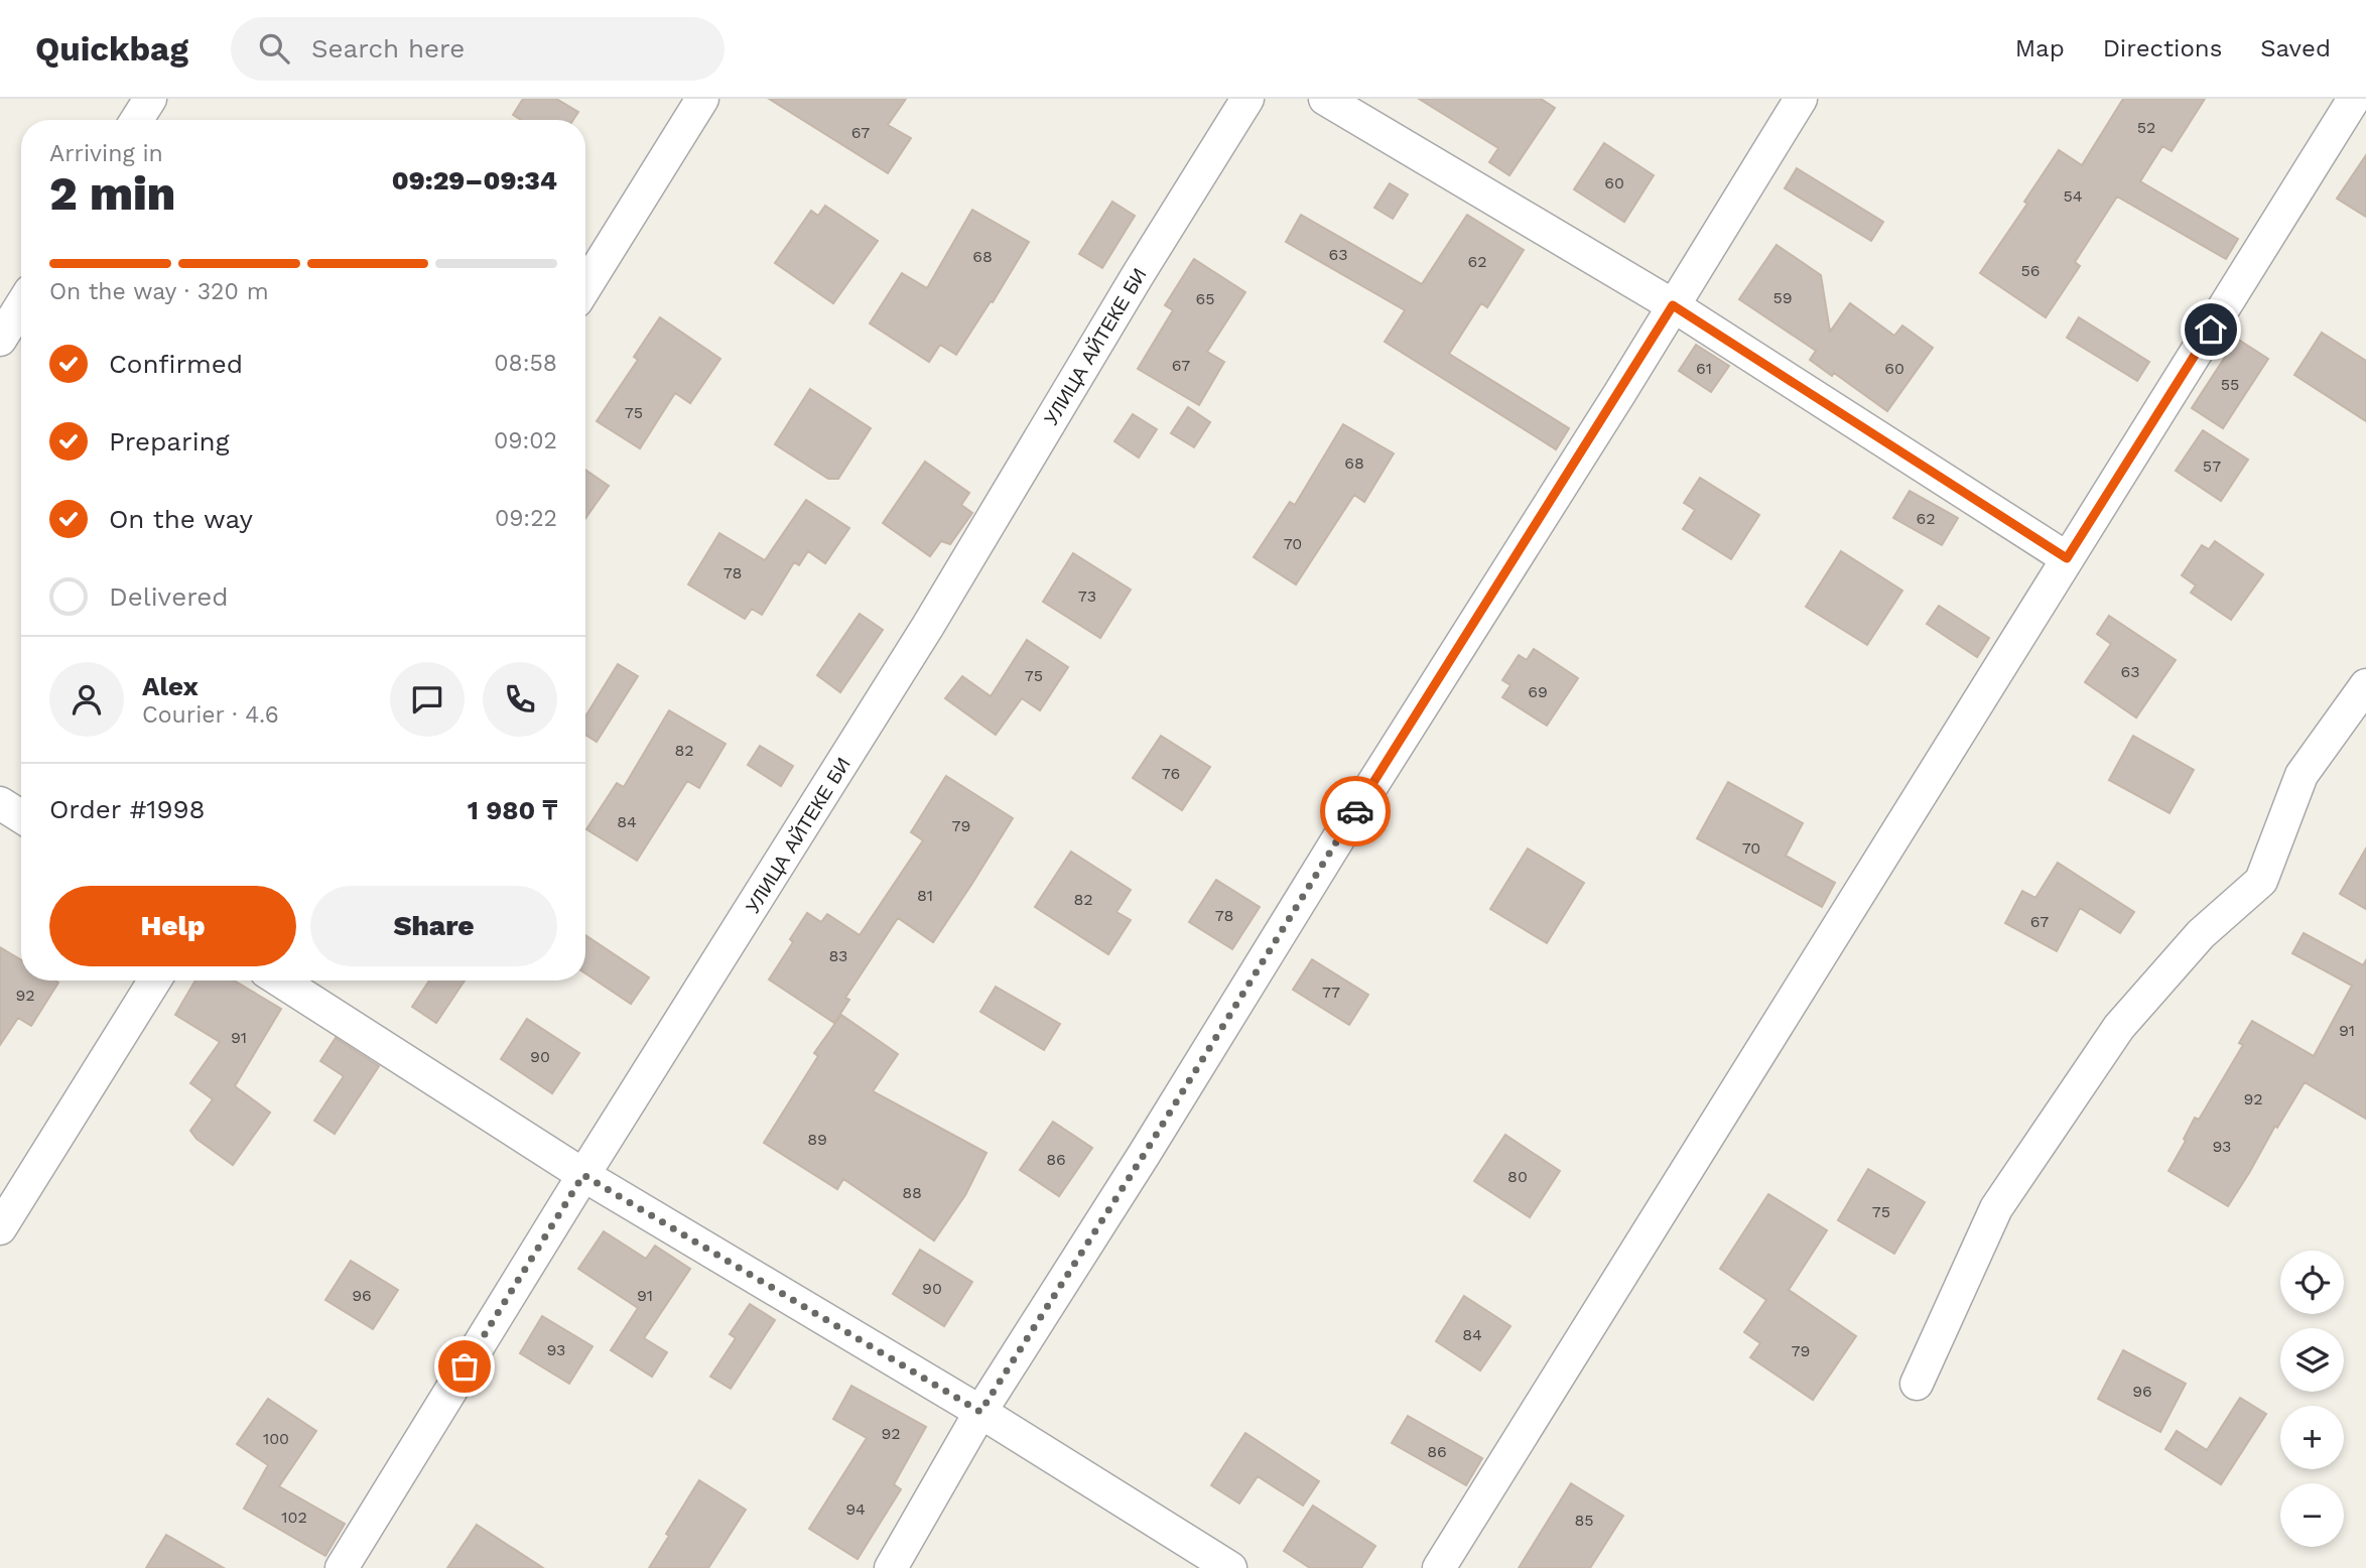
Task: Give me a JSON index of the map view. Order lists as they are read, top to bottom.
{
  "streets": {
    "street": ["УЛИЦА АЙТЕКЕ БИ"]
  },
  "house_numbers": [
    "52",
    "67",
    "60",
    "54",
    "63",
    "68",
    "62",
    "56",
    "59",
    "65",
    "67",
    "61",
    "60",
    "55",
    "75",
    "68",
    "57",
    "62",
    "70",
    "78",
    "73",
    "63",
    "75",
    "69",
    "82",
    "76",
    "84",
    "79",
    "70",
    "81",
    "82",
    "78",
    "67",
    "83",
    "77",
    "92",
    "91",
    "91",
    "90",
    "92",
    "89",
    "93",
    "86",
    "80",
    "88",
    "75",
    "90",
    "96",
    "91",
    "84",
    "93",
    "79",
    "96",
    "92",
    "100",
    "86",
    "94",
    "102",
    "85"
  ],
  "page": {
    "header": "Quickbag",
    "search": "Search here",
    "nav": ["Map", "Directions", "Saved"],
    "heading": ["2 min", "Arriving in", "09:29–09:34"],
    "panel": [
      "Alex",
      "Courier · 4.6",
      "Order #1998",
      "1 980 ₸"
    ],
    "bar": "On the way · 320 m",
    "list": [
      ["Confirmed", "08:58"],
      ["Preparing", "09:02"],
      ["On the way", "09:22"],
      "Delivered"
    ],
    "buttons": ["Help", "Share"],
    "map_buttons": ["+", "−"]
  }
}
